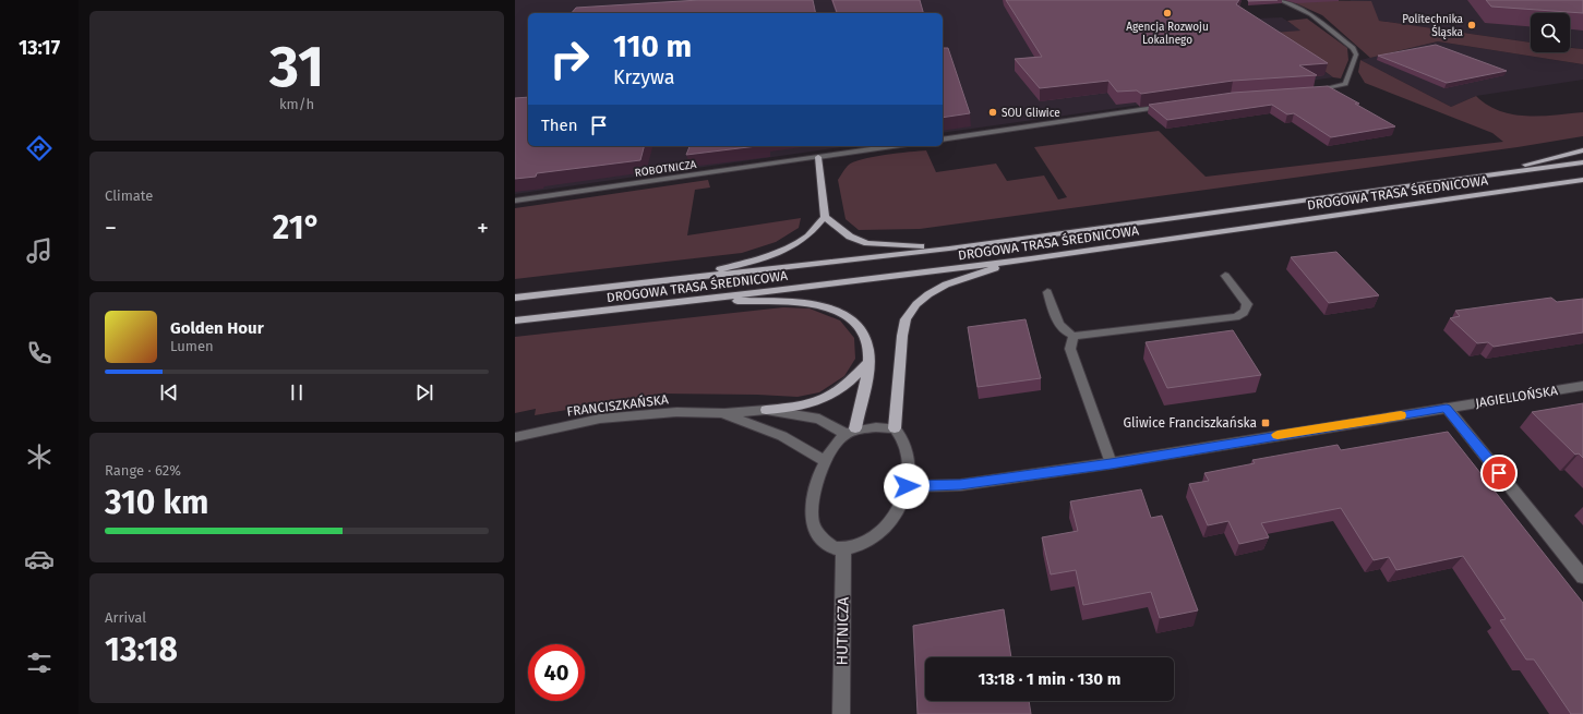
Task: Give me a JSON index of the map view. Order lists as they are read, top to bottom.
{
  "streets": {
    "main road": ["DROGOWA TRASA ŚREDNICOWA"],
    "street": [
      "ROBOTNICZA",
      "JAGIELLOŃSKA",
      "FRANCISZKAŃSKA",
      "HUTNICZA"
    ]
  },
  "crossings": [
    ["JAGIELLOŃSKA", "FRANCISZKAŃSKA"],
    ["JAGIELLOŃSKA", "HUTNICZA"],
    ["FRANCISZKAŃSKA", "HUTNICZA"]
  ],
  "places": {
    "other": ["Agencja Rozwoju Lokalnego", "Politechnika Śląska", "SOU Gliwice"],
    "transit": ["Gliwice Franciszkańska"]
  },
  "page": {
    "tabs": "13:17",
    "tile": [
      ["31", "km/h"],
      "Climate",
      ["Range · 62%", "310 km"],
      ["Arrival", "13:18"]
    ],
    "turn": ["110 m", "Krzywa"],
    "then": "Then",
    "heat": ["−", "21°", "+"],
    "song": ["Golden Hour", "Lumen"],
    "limit": "40",
    "trip": "13:18 · 1 min · 130 m"
  }
}
